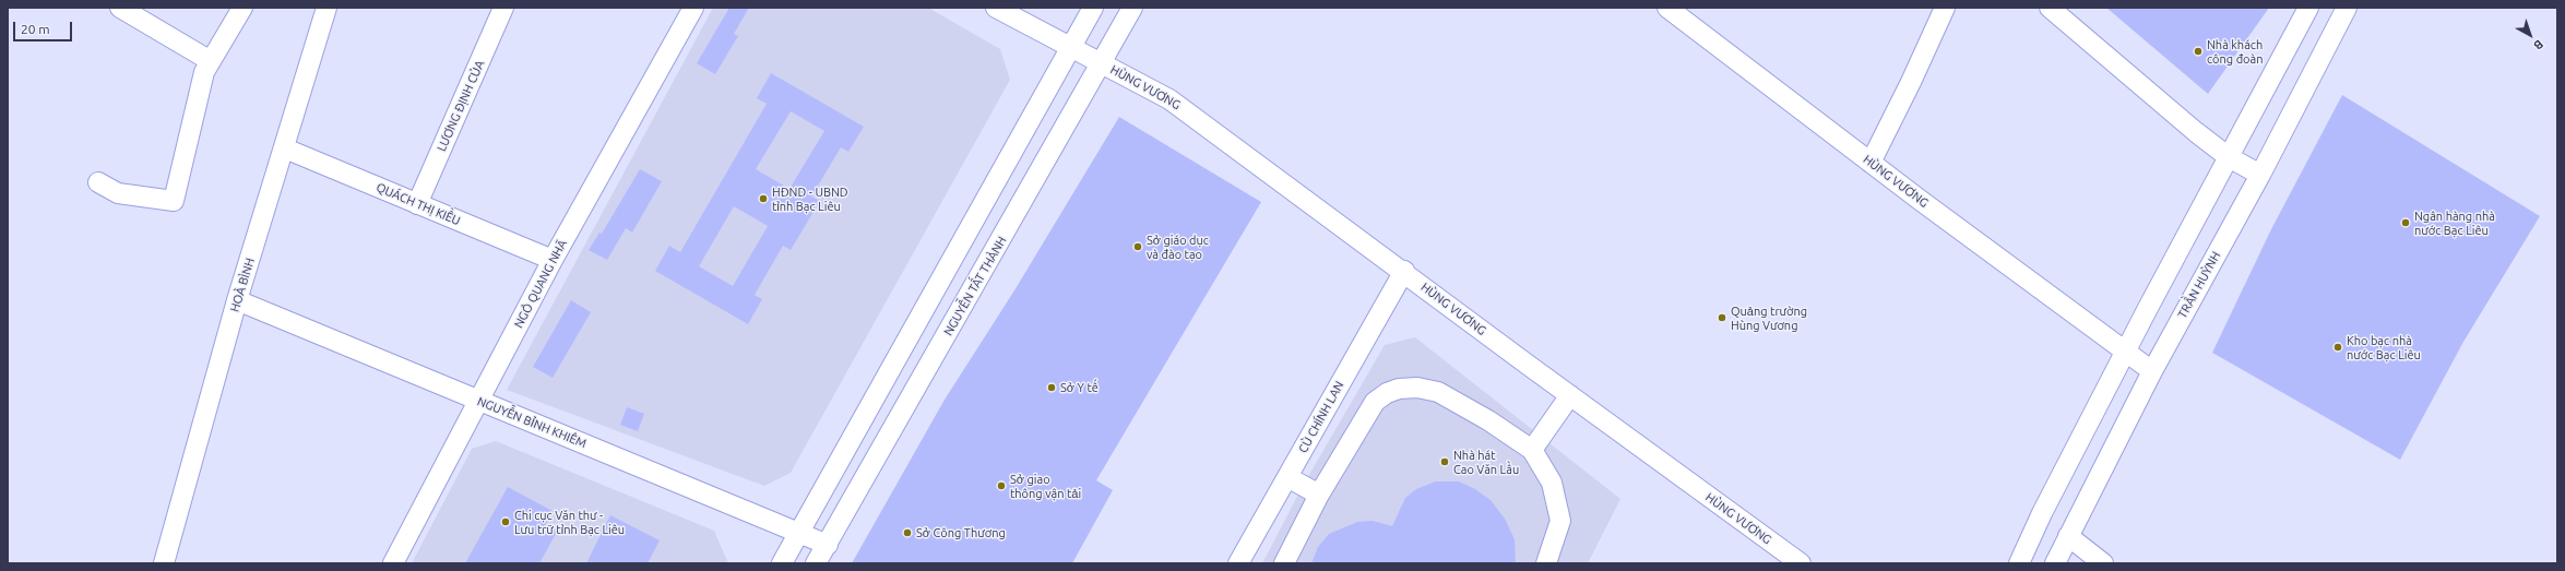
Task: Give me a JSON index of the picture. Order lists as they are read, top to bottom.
{
  "streets": {
    "street": [
      "HÙNG VƯƠNG",
      "LƯƠNG ĐỊNH CỦA",
      "QUÁCH THỊ KIỀU",
      "NGÔ QUANG NHÃ",
      "HOÀ BÌNH",
      "TRẦN HUỲNH",
      "NGUYỄN TẤT THÀNH",
      "CÙ CHÍNH LAN",
      "NGUYỄN BỈNH KHIÊM"
    ]
  },
  "crossings": [
    ["HÙNG VƯƠNG", "TRẦN HUỲNH"],
    ["HÙNG VƯƠNG", "NGUYỄN TẤT THÀNH"],
    ["HÙNG VƯƠNG", "CÙ CHÍNH LAN"],
    ["LƯƠNG ĐỊNH CỦA", "QUÁCH THỊ KIỀU"],
    ["QUÁCH THỊ KIỀU", "NGÔ QUANG NHÃ"],
    ["QUÁCH THỊ KIỀU", "HOÀ BÌNH"],
    ["NGÔ QUANG NHÃ", "NGUYỄN BỈNH KHIÊM"],
    ["HOÀ BÌNH", "NGUYỄN BỈNH KHIÊM"],
    ["NGUYỄN TẤT THÀNH", "NGUYỄN BỈNH KHIÊM"]
  ],
  "places": [
    "Nhà khách công đoàn",
    "HĐND - UBND tỉnh Bạc Liêu",
    "Ngân hàng nhà nước Bạc Liêu",
    "Sở giáo dục và đào tạo",
    "Quảng trường Hùng Vương",
    "Kho bạc nhà nước Bạc Liêu",
    "Sở Y tế",
    "Nhà hát Cao Văn Lầu",
    "Sở giao thông vận tải",
    "Chi cục Văn thư - Lưu trữ tỉnh Bạc Liêu",
    "Sở Công Thương"
  ],
  "scale_bar": "20 m",
  "north": "bottom right"
}
